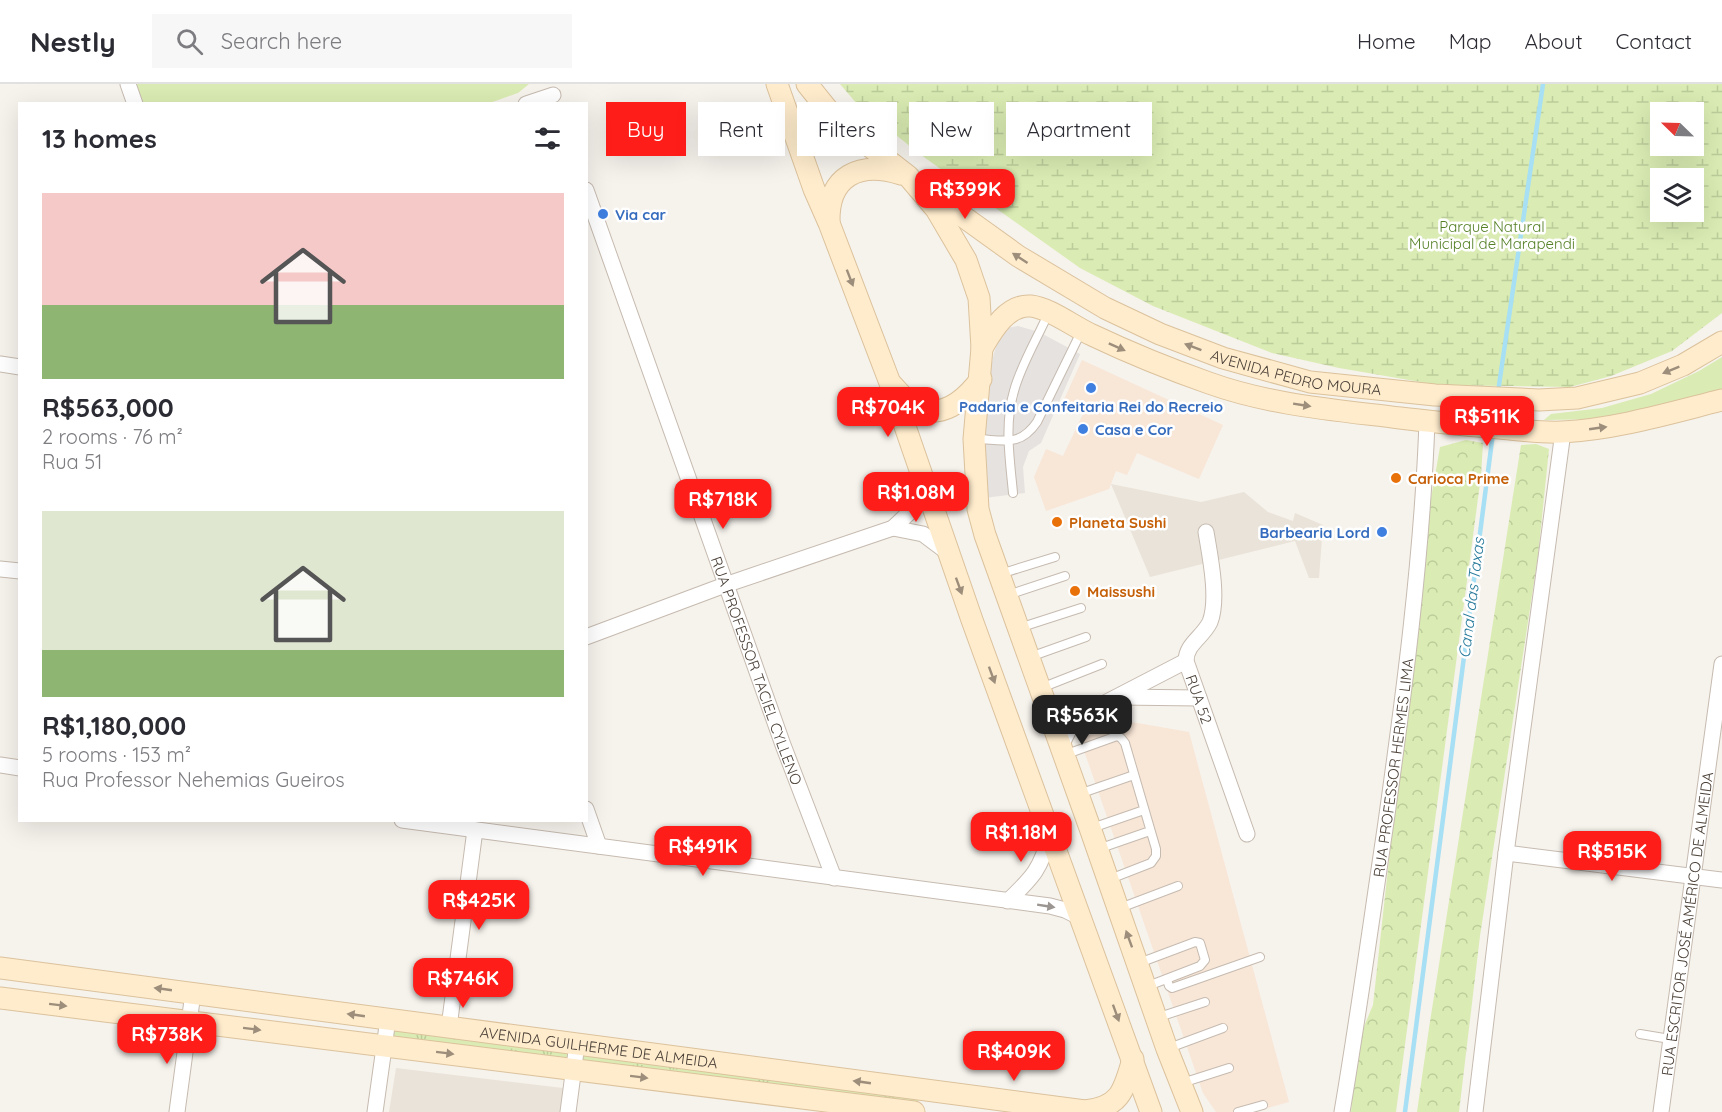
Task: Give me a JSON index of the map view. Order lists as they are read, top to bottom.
{
  "streets": {
    "street": [
      "AVENIDA PEDRO MOURA",
      "RUA PROFESSOR TACIEL CYLLENO",
      "RUA 52",
      "RUA PROFESSOR HERMES LIMA",
      "RUA ESCRITOR JOSÉ AMÉRICO DE ALMEIDA",
      "AVENIDA GUILHERME DE ALMEIDA"
    ]
  },
  "crossings": [
    ["AVENIDA PEDRO MOURA", "RUA PROFESSOR HERMES LIMA"]
  ],
  "water": ["Canal das Taxas"],
  "parks": ["Parque Natural Municipal de Marapendi"],
  "places": [
    "Via car",
    "Padaria e Confeitaria Rei do Recreio",
    "Casa e Cor",
    "Carioca Prime",
    "Planeta Sushi",
    "Barbearia Lord",
    "Maissushi"
  ],
  "north": "top left",
  "page": {
    "header": "Nestly",
    "search": "Search here",
    "nav": [
      "Home",
      "Map",
      "About",
      "Contact"
    ],
    "chip": [
      "Buy",
      "Rent",
      "Filters",
      "New",
      "Apartment"
    ],
    "heading": "13 homes",
    "price": [
      "R$399K",
      "R$704K",
      "R$511K",
      "R$1.08M",
      "R$718K",
      "R$563K",
      "R$1.18M",
      "R$491K",
      "R$515K",
      "R$425K",
      "R$746K",
      "R$738K",
      "R$409K"
    ],
    "list": [
      {
        "name": "R$563,000",
        "note": "2 rooms · 76 m² · Rua 51"
      },
      {
        "name": "R$1,180,000",
        "note": "5 rooms · 153 m² · Rua Professor Nehemias Gueiros"
      }
    ]
  }
}
